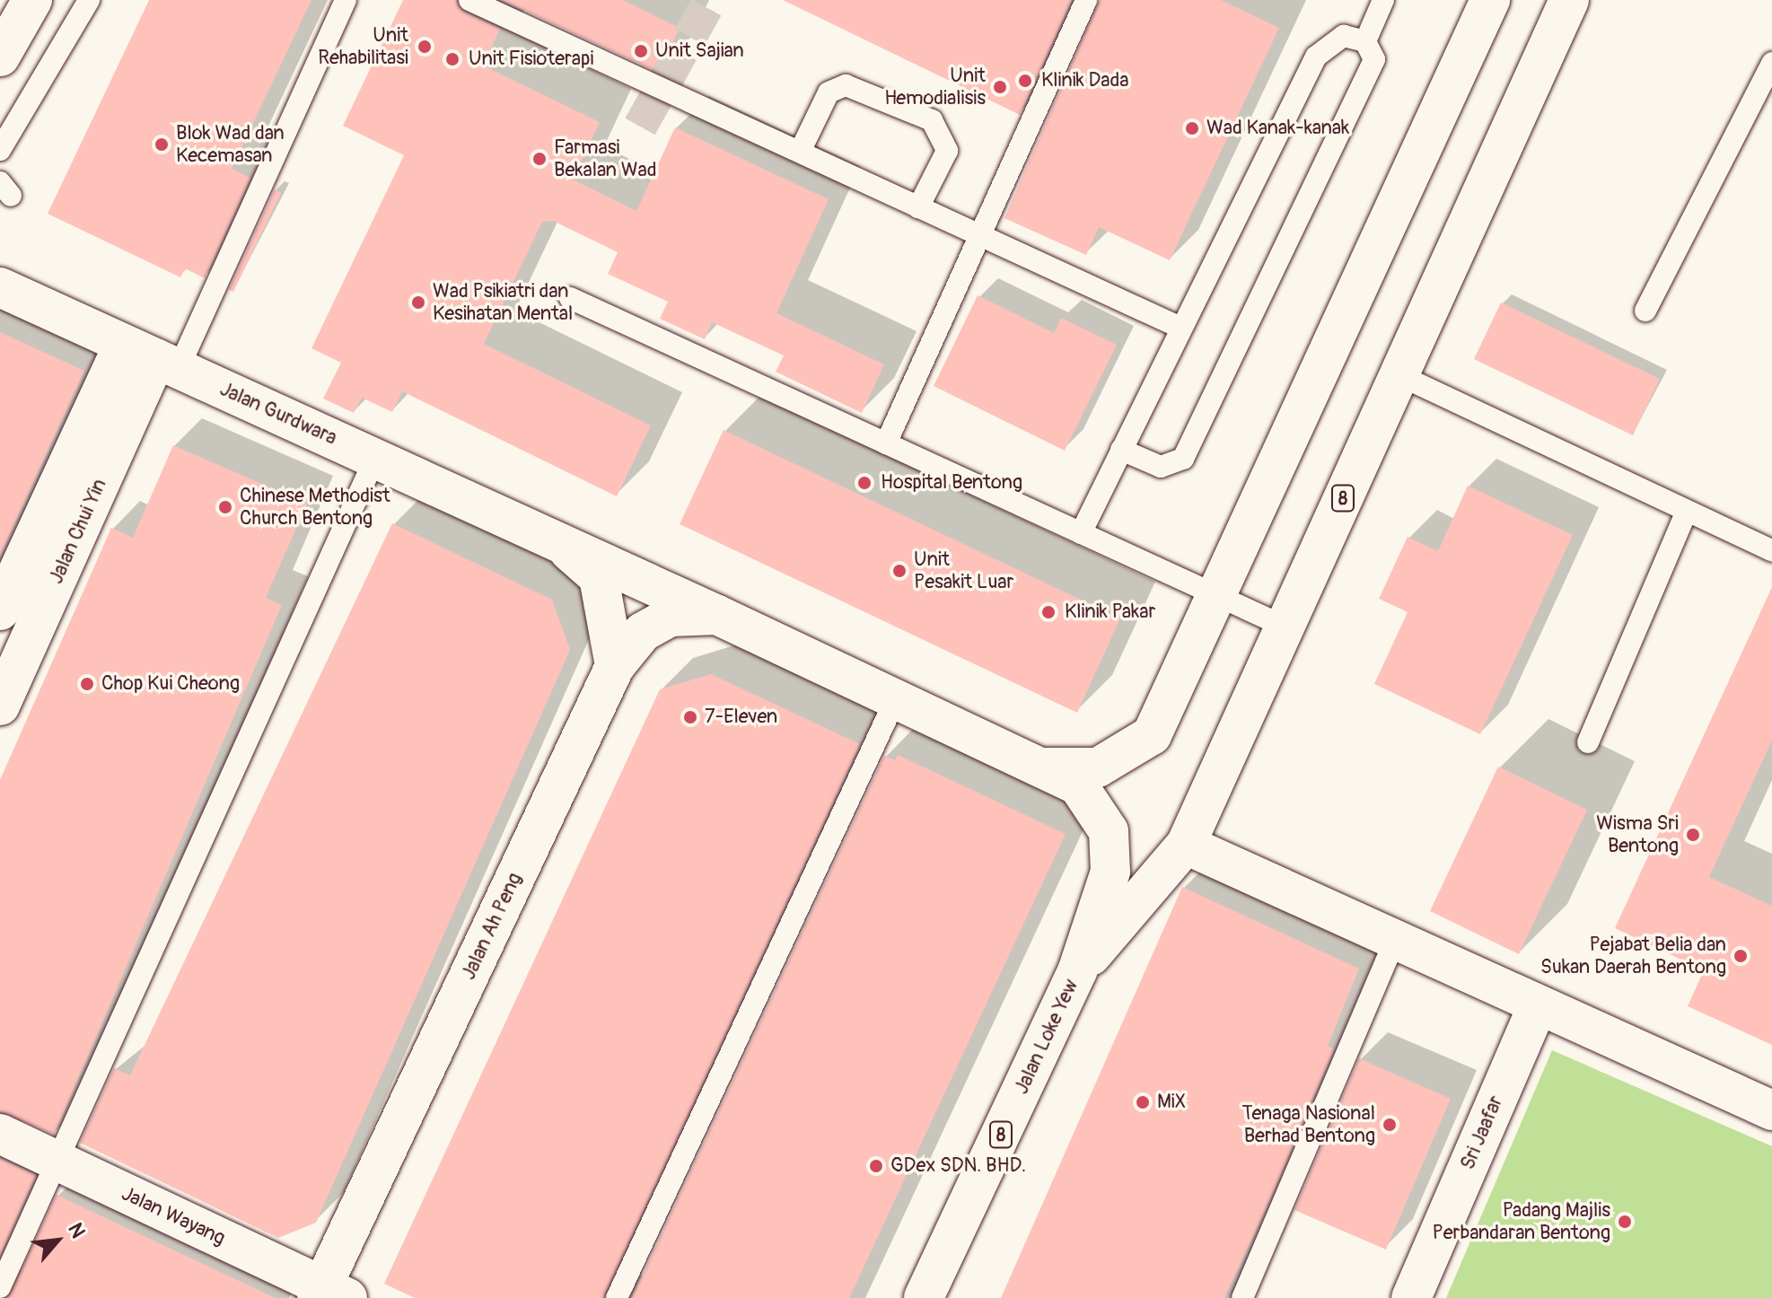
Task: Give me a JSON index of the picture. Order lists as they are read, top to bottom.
{
  "streets": {
    "main road": [
      "Jalan Gurdwara",
      "8",
      "Jalan Chui Yin",
      "Jalan Ah Peng",
      "Jalan Loke Yew",
      "Sri Jaafar",
      "Jalan Wayang"
    ]
  },
  "crossings": [
    ["Jalan Gurdwara", "8"],
    ["Jalan Gurdwara", "Jalan Chui Yin"],
    ["Jalan Gurdwara", "Jalan Ah Peng"],
    ["Jalan Gurdwara", "Jalan Loke Yew"],
    ["8", "Jalan Loke Yew"],
    ["Jalan Ah Peng", "Jalan Wayang"]
  ],
  "places": [
    "Unit Rehabilitasi",
    "Unit Sajian",
    "Unit Fisioterapi",
    "Klinik Dada",
    "Unit Hemodialisis",
    "Wad Kanak-kanak",
    "Blok Wad dan Kecemasan",
    "Farmasi Bekalan Wad",
    "Wad Psikiatri dan Kesihatan Mental",
    "Hospital Bentong",
    "Chinese Methodist Church Bentong",
    "Unit Pesakit Luar",
    "Klinik Pakar",
    "Chop Kui Cheong",
    "7-Eleven",
    "Wisma Sri Bentong",
    "Pejabat Belia dan Sukan Daerah Bentong",
    "MiX",
    "Tenaga Nasional Berhad Bentong",
    "GDex SDN. BHD.",
    "Padang Majlis Perbandaran Bentong"
  ],
  "north": "top right"
}
